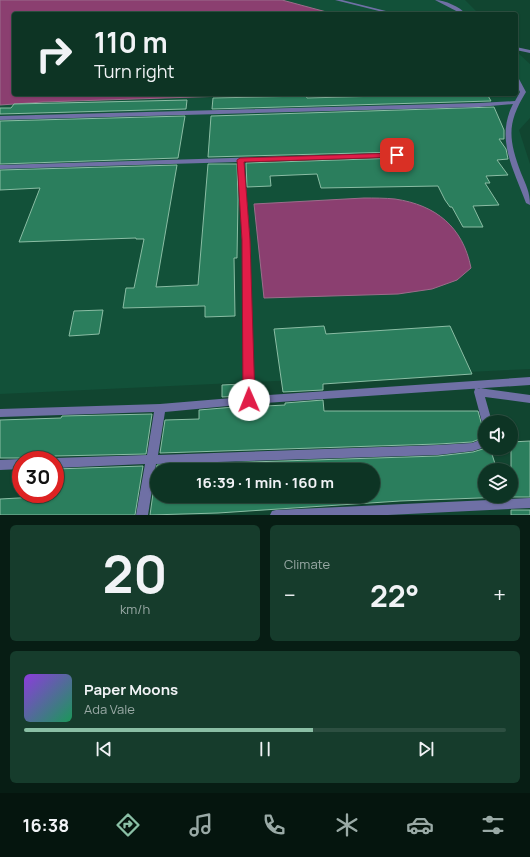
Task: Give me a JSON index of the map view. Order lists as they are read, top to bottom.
{
  "page": {
    "turn": ["110 m", "Turn right"],
    "limit": "30",
    "trip": "16:39 · 1 min · 160 m",
    "tile": [
      ["20", "km/h"],
      "Climate"
    ],
    "heat": ["−", "22°", "+"],
    "song": ["Paper Moons", "Ada Vale"],
    "tabs": "16:38"
  }
}
